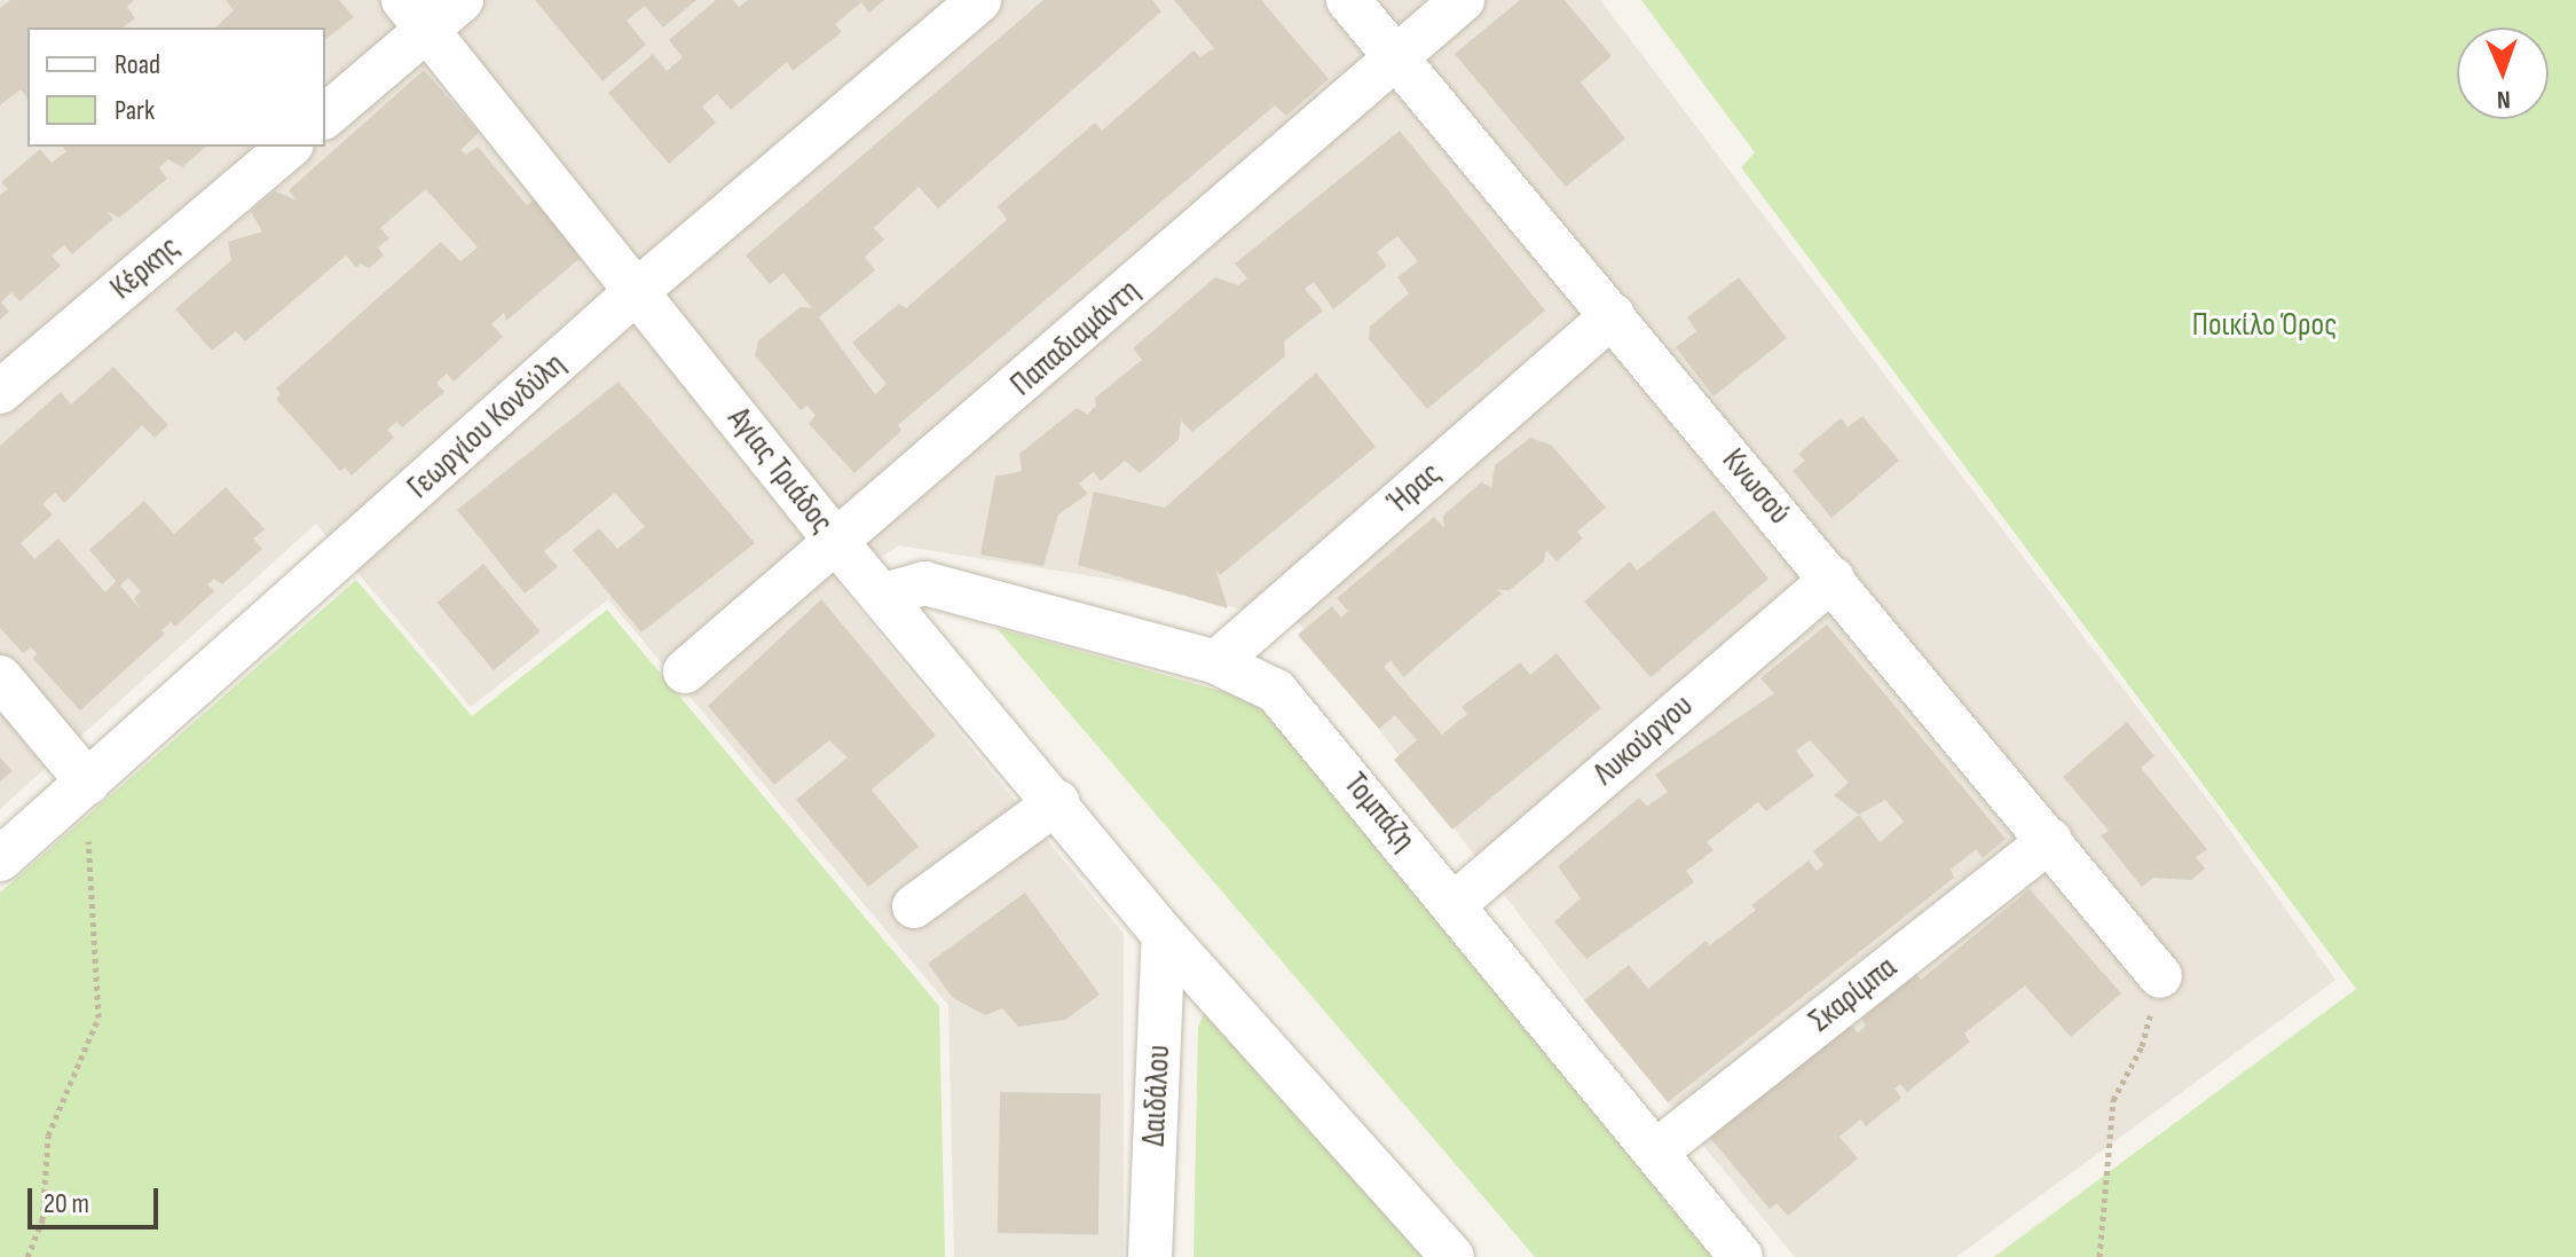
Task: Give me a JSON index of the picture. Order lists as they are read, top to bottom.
{
  "streets": {
    "street": [
      "Κέρκης",
      "Παπαδιαμάντη",
      "Γεωργίου Κονδύλη",
      "Αγίας Τριάδος",
      "Κνωσού",
      "Ήρας",
      "Λυκούργου",
      "Τομπάζη",
      "Σκαρίμπα",
      "Δαιδάλου"
    ]
  },
  "crossings": [
    ["Παπαδιαμάντη", "Αγίας Τριάδος"],
    ["Παπαδιαμάντη", "Κνωσού"],
    ["Γεωργίου Κονδύλη", "Αγίας Τριάδος"],
    ["Αγίας Τριάδος", "Τομπάζη"],
    ["Αγίας Τριάδος", "Δαιδάλου"],
    ["Κνωσού", "Ήρας"],
    ["Κνωσού", "Λυκούργου"],
    ["Κνωσού", "Σκαρίμπα"],
    ["Ήρας", "Τομπάζη"],
    ["Λυκούργου", "Τομπάζη"],
    ["Τομπάζη", "Σκαρίμπα"]
  ],
  "parks": ["Ποικίλο Όρος"],
  "legend": ["Road", "Park"],
  "scale_bar": "20 m",
  "north": "bottom"
}
